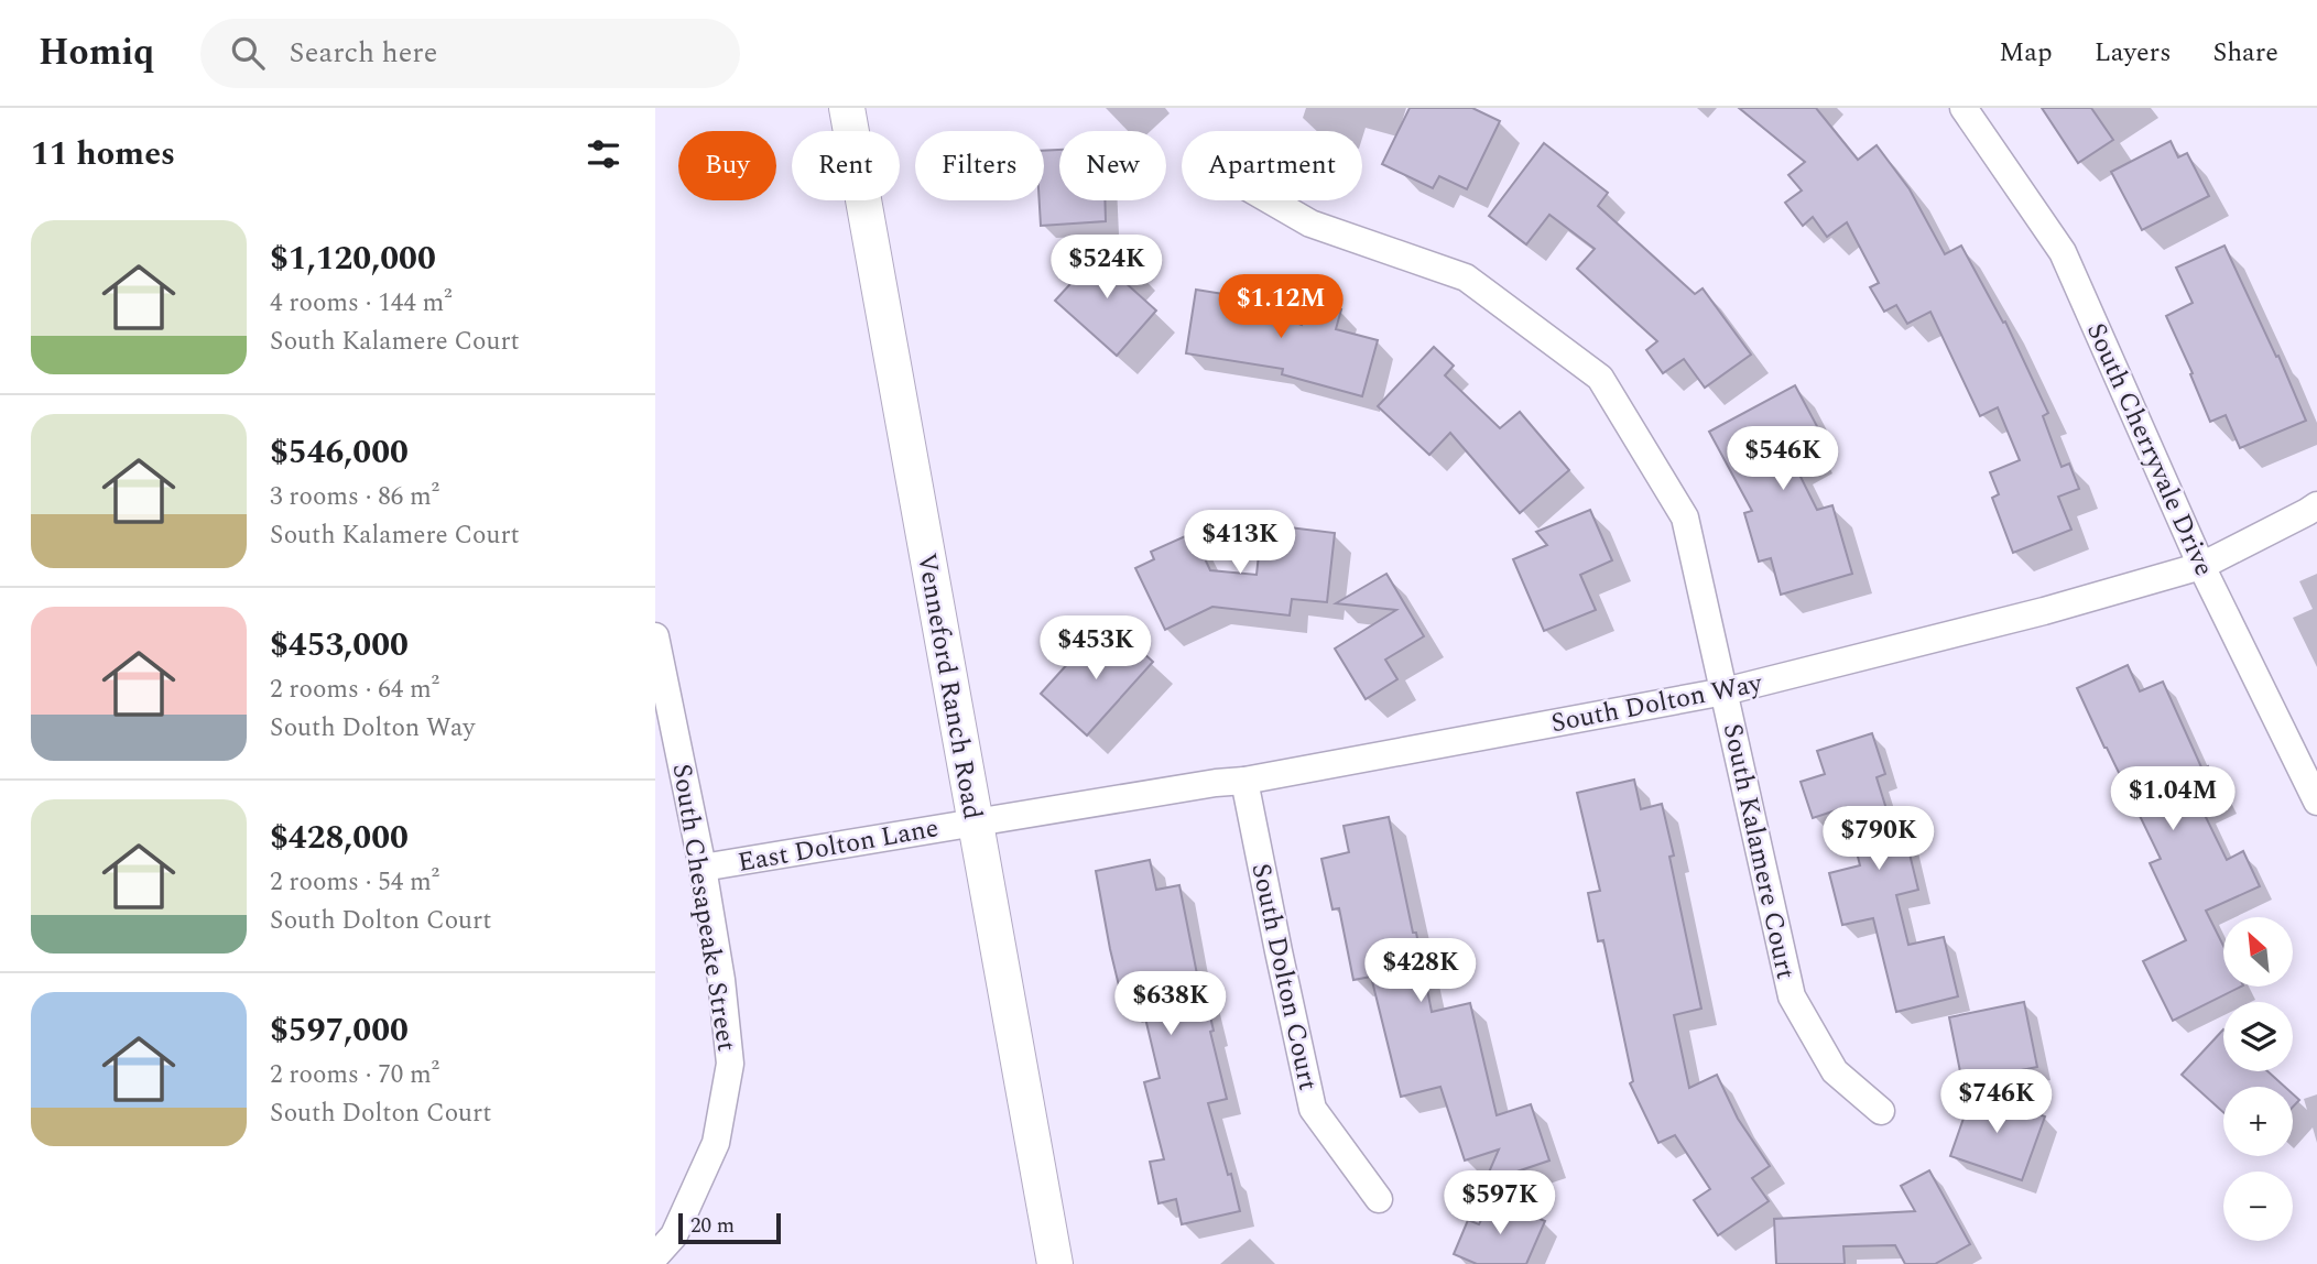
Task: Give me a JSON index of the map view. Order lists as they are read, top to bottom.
{
  "streets": {
    "street": [
      "South Cherryvale Drive",
      "Venneford Ranch Road",
      "South Dolton Way",
      "East Dolton Lane",
      "South Kalamere Court",
      "South Chesapeake Street",
      "South Dolton Court"
    ]
  },
  "crossings": [
    ["South Cherryvale Drive", "South Dolton Way"],
    ["Venneford Ranch Road", "South Dolton Way"],
    ["Venneford Ranch Road", "East Dolton Lane"],
    ["South Dolton Way", "East Dolton Lane"],
    ["South Dolton Way", "South Kalamere Court"],
    ["South Dolton Way", "South Dolton Court"],
    ["East Dolton Lane", "South Chesapeake Street"]
  ],
  "scale_bar": "20 m",
  "north": "top left",
  "page": {
    "header": "Homiq",
    "search": "Search here",
    "nav": ["Map", "Layers", "Share"],
    "heading": "11 homes",
    "chip": [
      "Buy",
      "Rent",
      "Filters",
      "New",
      "Apartment"
    ],
    "list": [
      {
        "name": "$1,120,000",
        "note": "4 rooms · 144 m² · South Kalamere Court"
      },
      {
        "name": "$546,000",
        "note": "3 rooms · 86 m² · South Kalamere Court"
      },
      {
        "name": "$453,000",
        "note": "2 rooms · 64 m² · South Dolton Way"
      },
      {
        "name": "$428,000",
        "note": "2 rooms · 54 m² · South Dolton Court"
      },
      {
        "name": "$597,000",
        "note": "2 rooms · 70 m² · South Dolton Court"
      }
    ],
    "price": [
      "$524K",
      "$1.12M",
      "$546K",
      "$413K",
      "$453K",
      "$1.04M",
      "$790K",
      "$428K",
      "$638K",
      "$746K",
      "$597K"
    ],
    "map_buttons": ["+", "−"],
    "scale": "20 m"
  }
}
